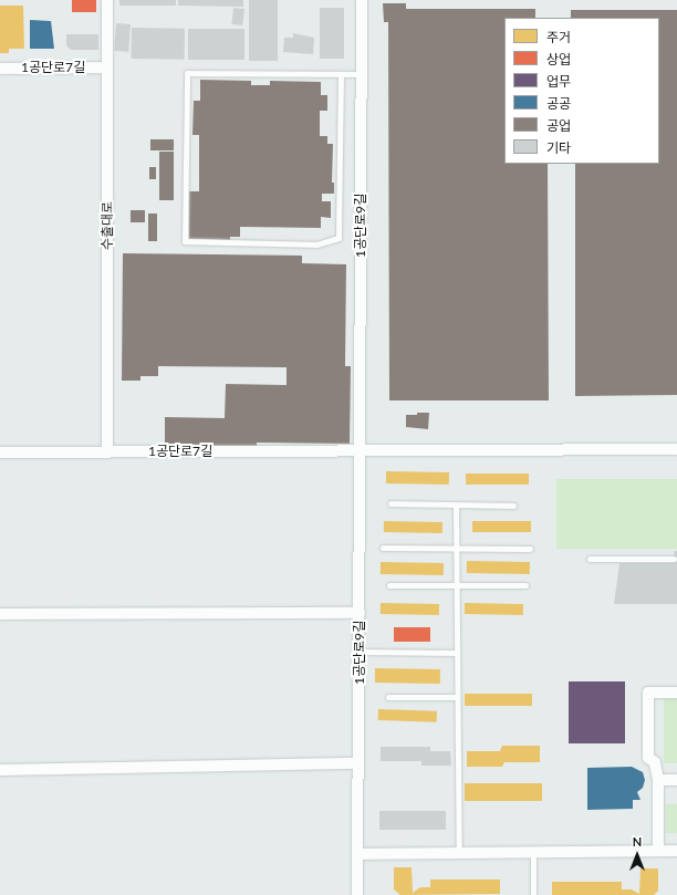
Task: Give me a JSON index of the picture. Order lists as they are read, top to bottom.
{
  "streets": {
    "street": ["1공단로7길", "수출대로", "1공단로9길"]
  },
  "crossings": [
    ["1공단로7길", "수출대로"],
    ["1공단로7길", "1공단로9길"]
  ],
  "legend": [
    "주거",
    "상업",
    "업무",
    "공공",
    "공업",
    "기타"
  ],
  "north": "top"
}
